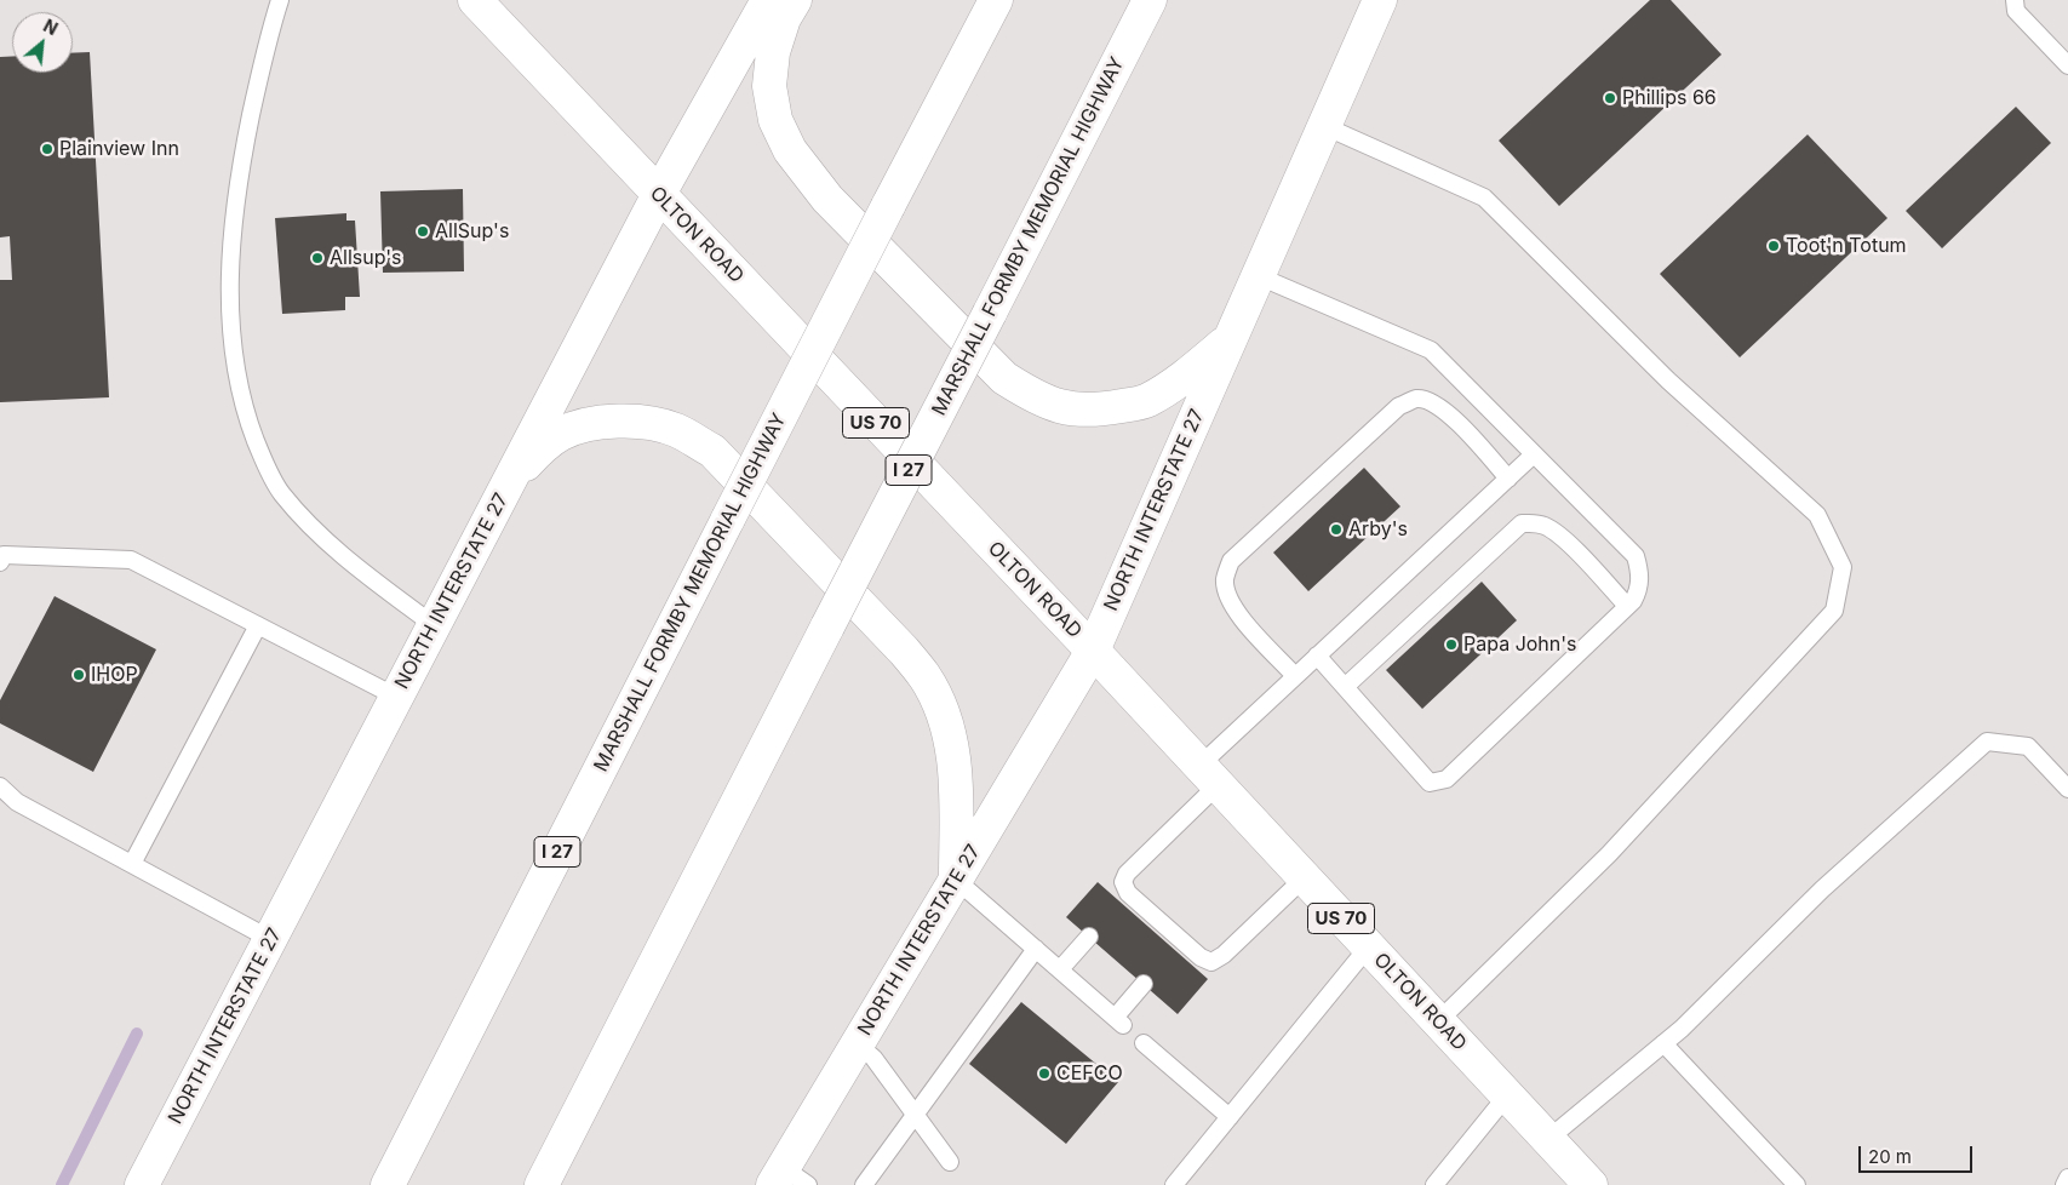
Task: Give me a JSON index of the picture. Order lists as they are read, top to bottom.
{
  "streets": {
    "main road": [
      "OLTON ROAD",
      "MARSHALL FORMBY MEMORIAL HIGHWAY",
      "US 70",
      "I 27",
      "NORTH INTERSTATE 27"
    ]
  },
  "crossings": [
    ["OLTON ROAD", "NORTH INTERSTATE 27"]
  ],
  "places": [
    "Phillips 66",
    "Plainview Inn",
    "AllSup's",
    "Toot'n Totum",
    "Allsup's",
    "Arby's",
    "Papa John's",
    "IHOP",
    "CEFCO"
  ],
  "scale_bar": "20 m",
  "north": "top right"
}
